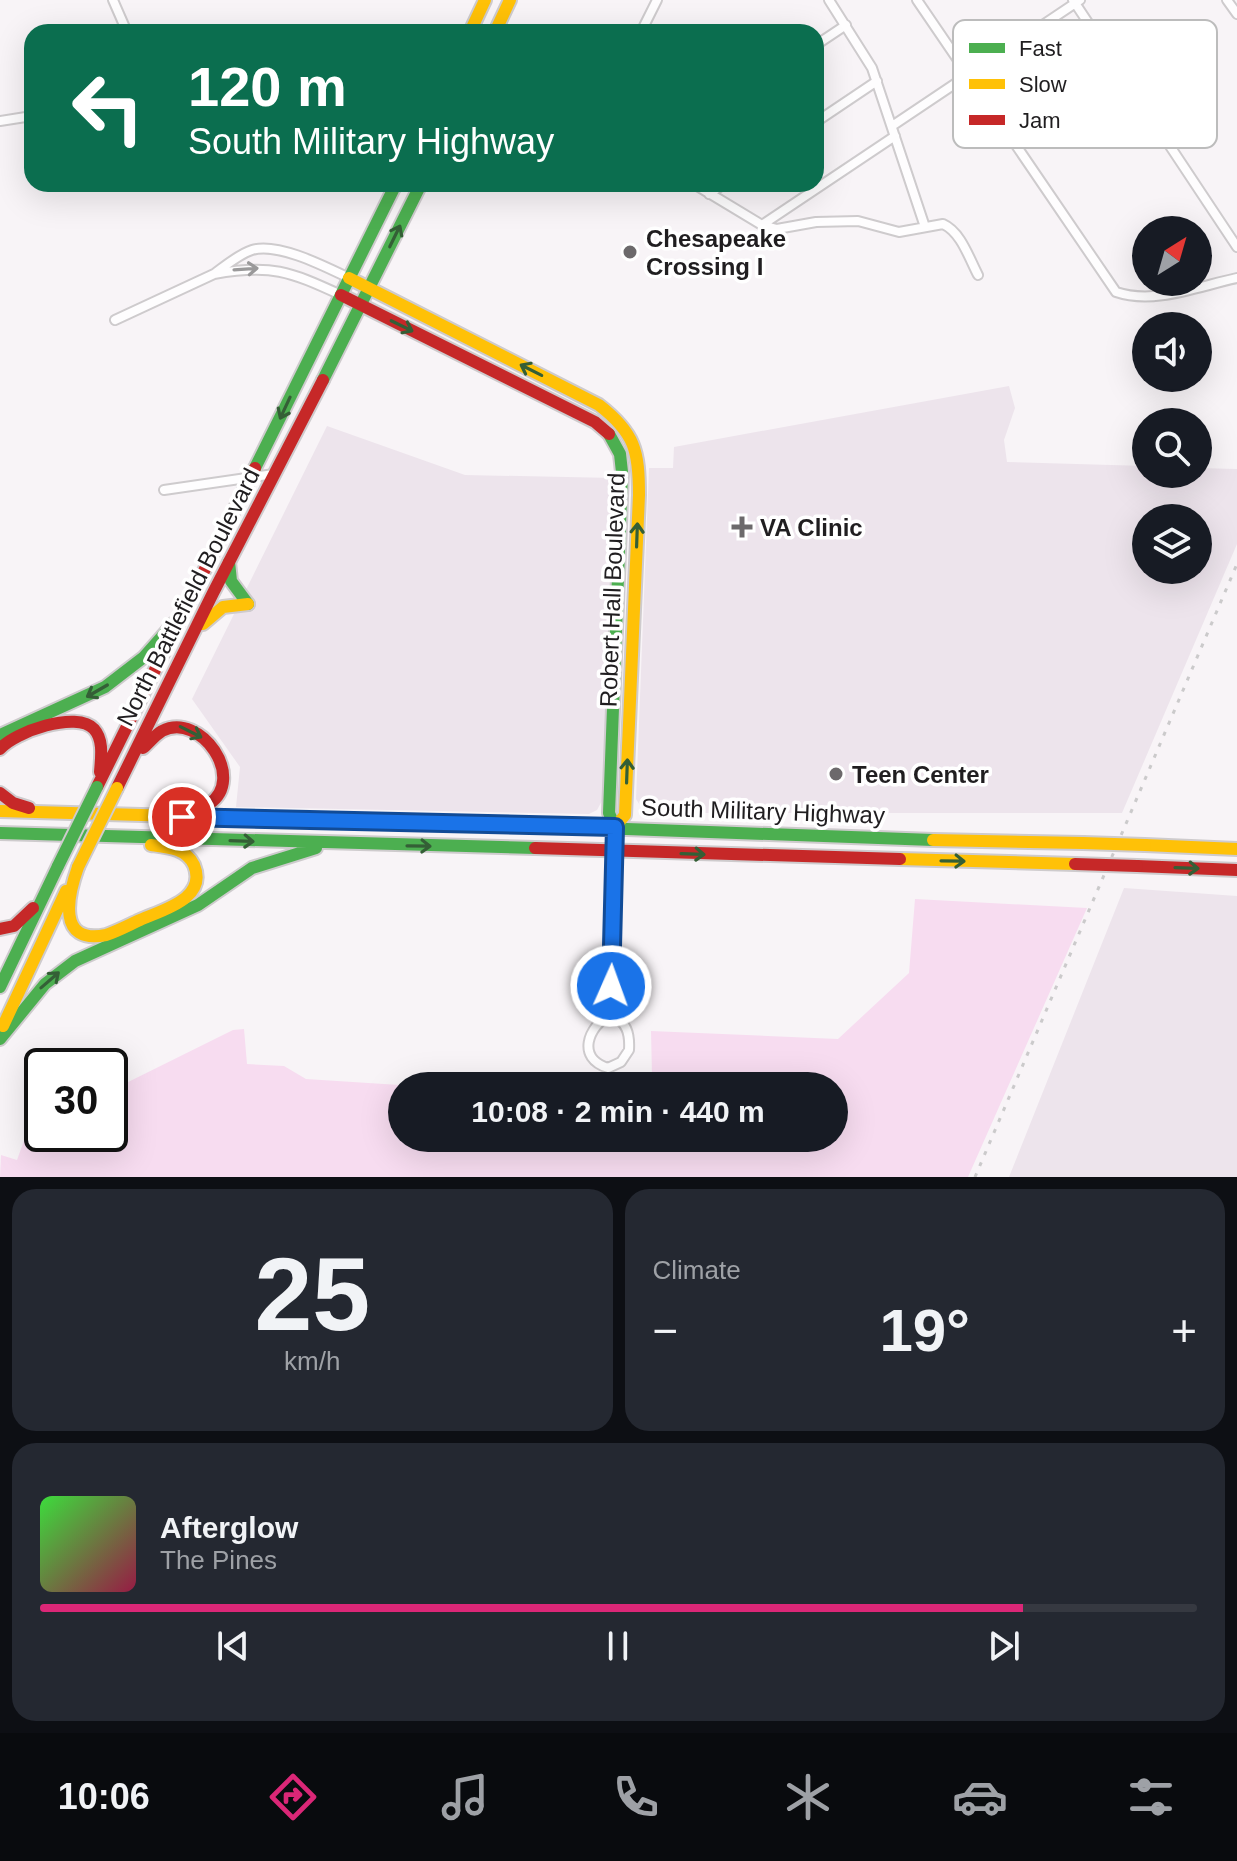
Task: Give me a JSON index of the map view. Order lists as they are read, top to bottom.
{
  "streets": {
    "main road": ["Robert Hall Boulevard", "North Battlefield Boulevard", "South Military Highway"]
  },
  "crossings": [
    ["Robert Hall Boulevard", "North Battlefield Boulevard"],
    ["Robert Hall Boulevard", "South Military Highway"]
  ],
  "places": {
    "other": ["Chesapeake Crossing I", "Teen Center"],
    "health": ["VA Clinic"]
  },
  "legend": ["Fast", "Slow", "Jam"],
  "north": "top right",
  "page": {
    "turn": ["120 m", "South Military Highway"],
    "limit": "30",
    "trip": "10:08 · 2 min · 440 m",
    "tile": [
      ["25", "km/h"],
      "Climate"
    ],
    "heat": ["−", "19°", "+"],
    "song": ["Afterglow", "The Pines"],
    "tabs": "10:06"
  }
}
